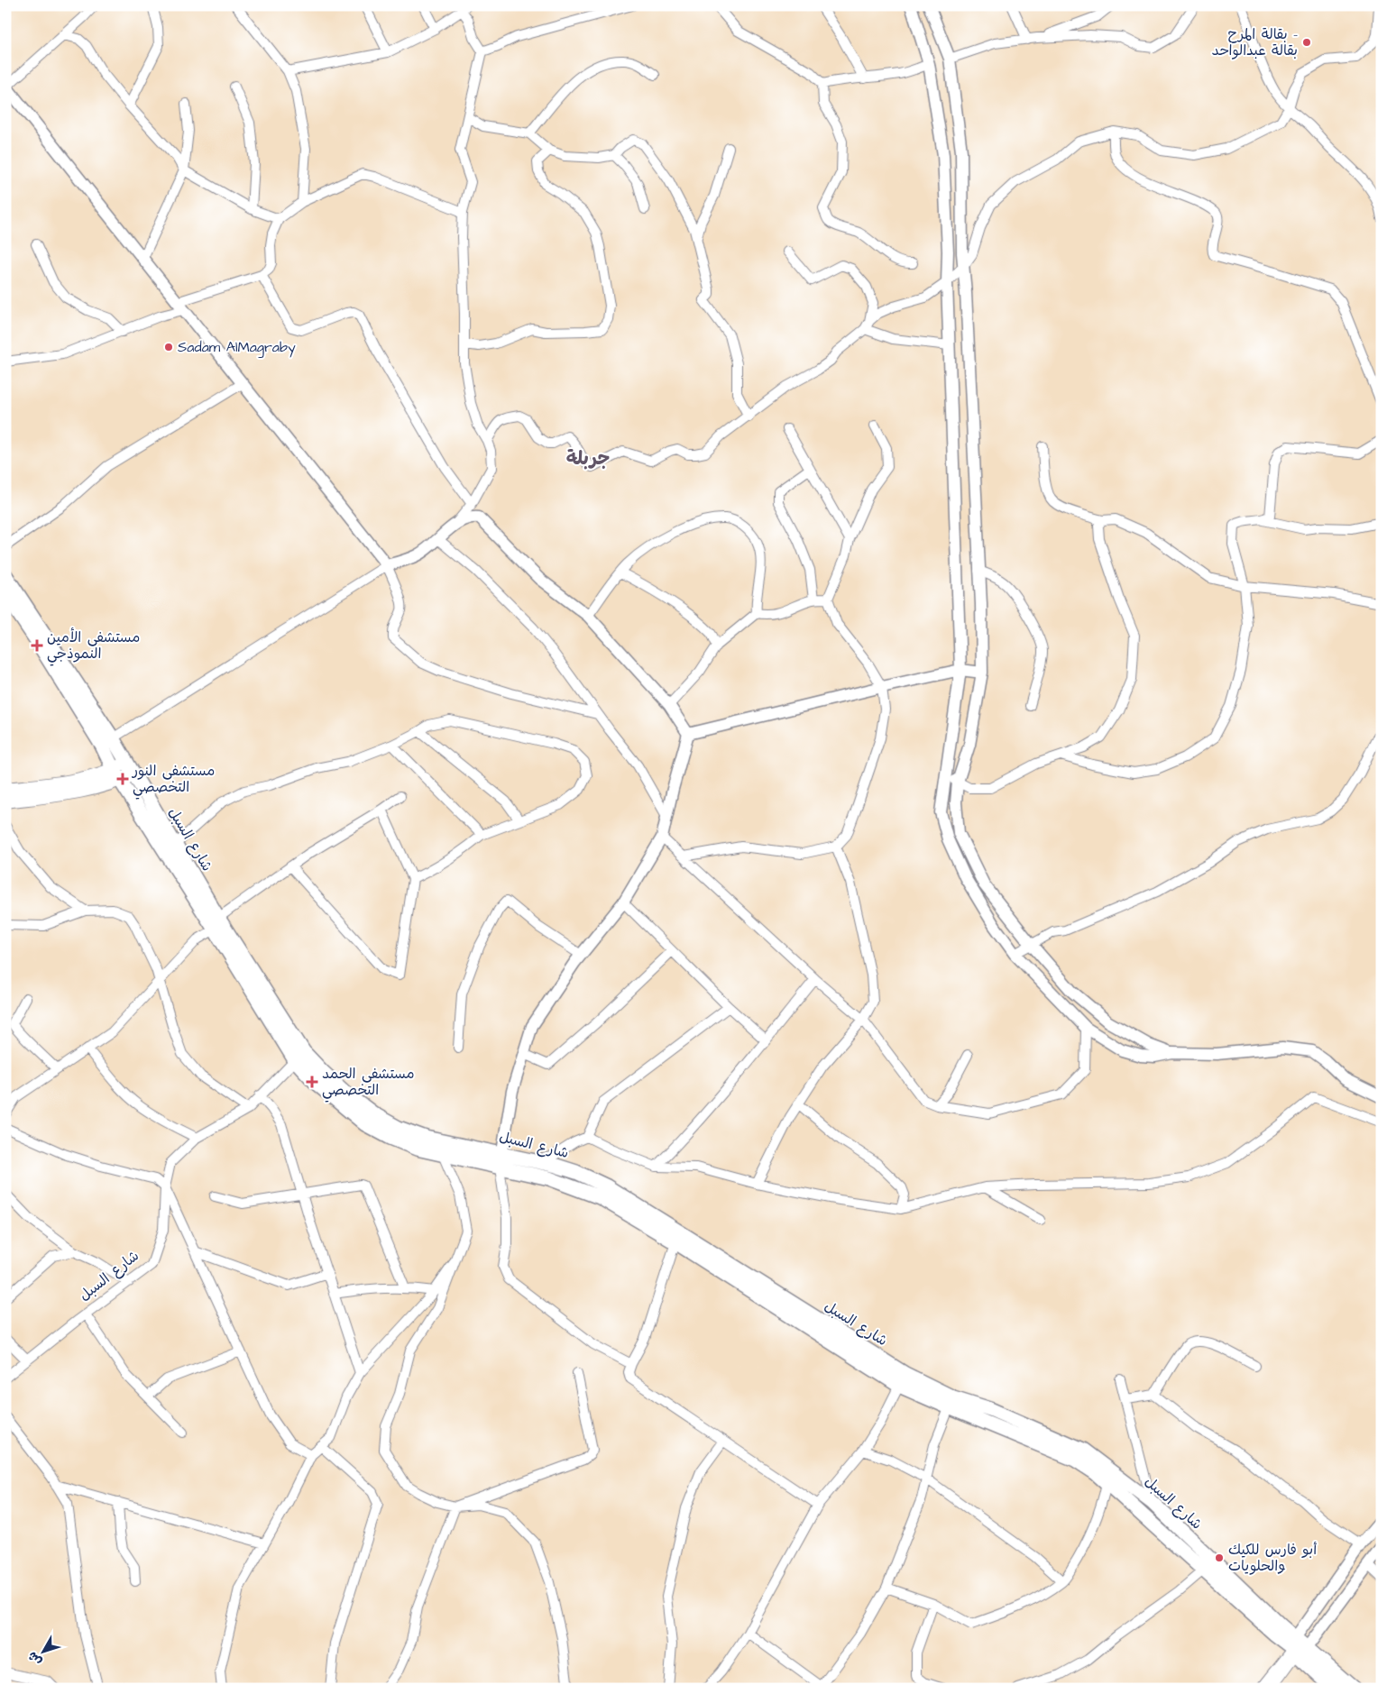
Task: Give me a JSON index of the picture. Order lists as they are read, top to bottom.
{
  "streets": {
    "main road": ["شارع السبل"]
  },
  "districts": ["جربلة"],
  "places": {
    "other": ["بقالة المرح - بقالة عبدالواحد", "Sadam AlMagraby", "أبو فارس للكيك والحلويات"],
    "health": ["مستشفى الأمين النموذجي", "مستشفى النور التخصصي", "مستشفى الحمد التخصصي"]
  },
  "north": "bottom left"
}
